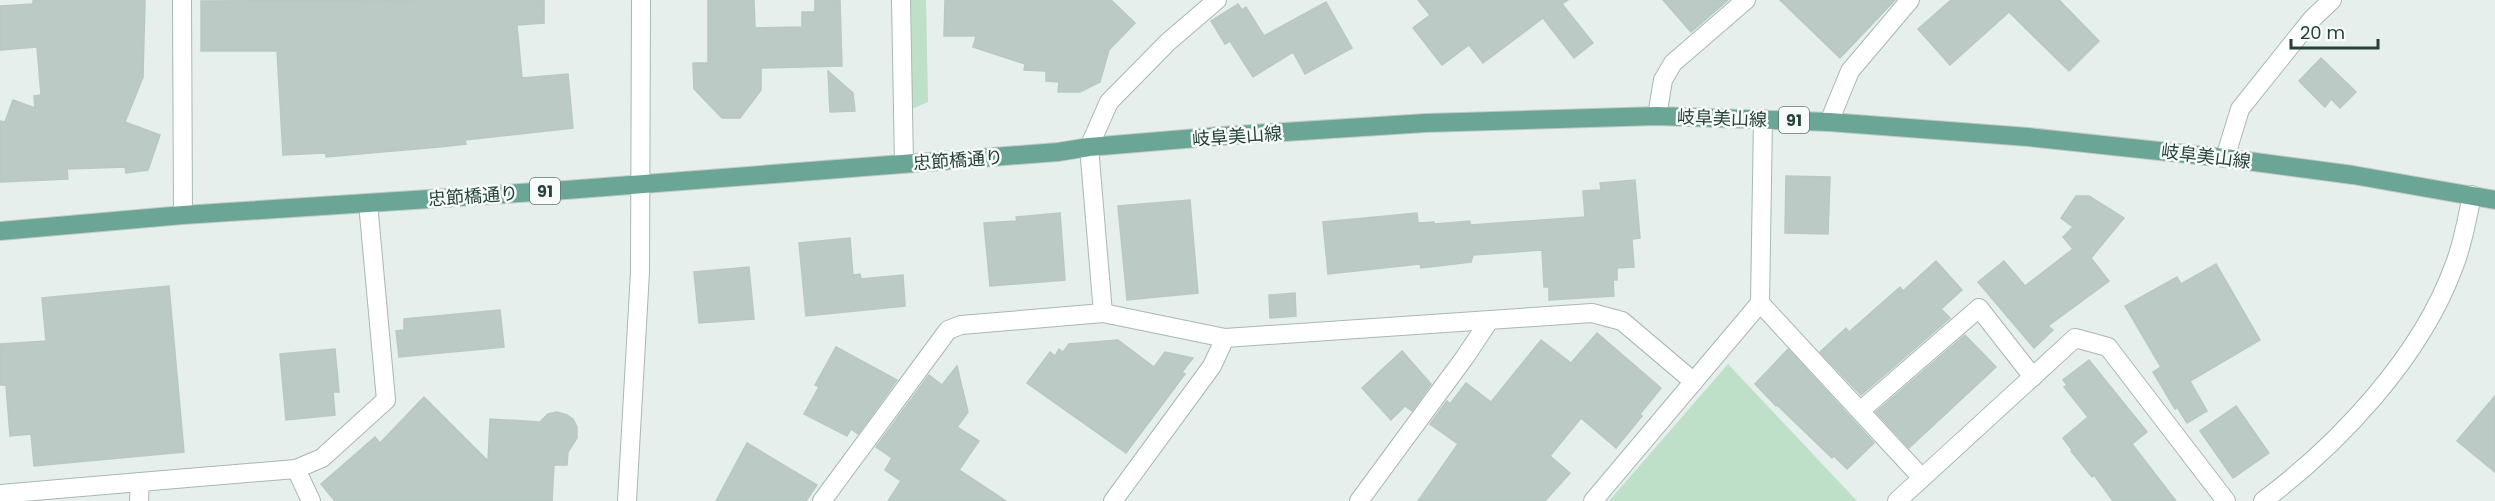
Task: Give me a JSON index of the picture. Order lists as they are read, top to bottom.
{
  "streets": {
    "main road": ["岐阜美山線", "91", "忠節橋通り"]
  },
  "crossings": [
    ["岐阜美山線", "忠節橋通り"]
  ],
  "scale_bar": "20 m"
}
